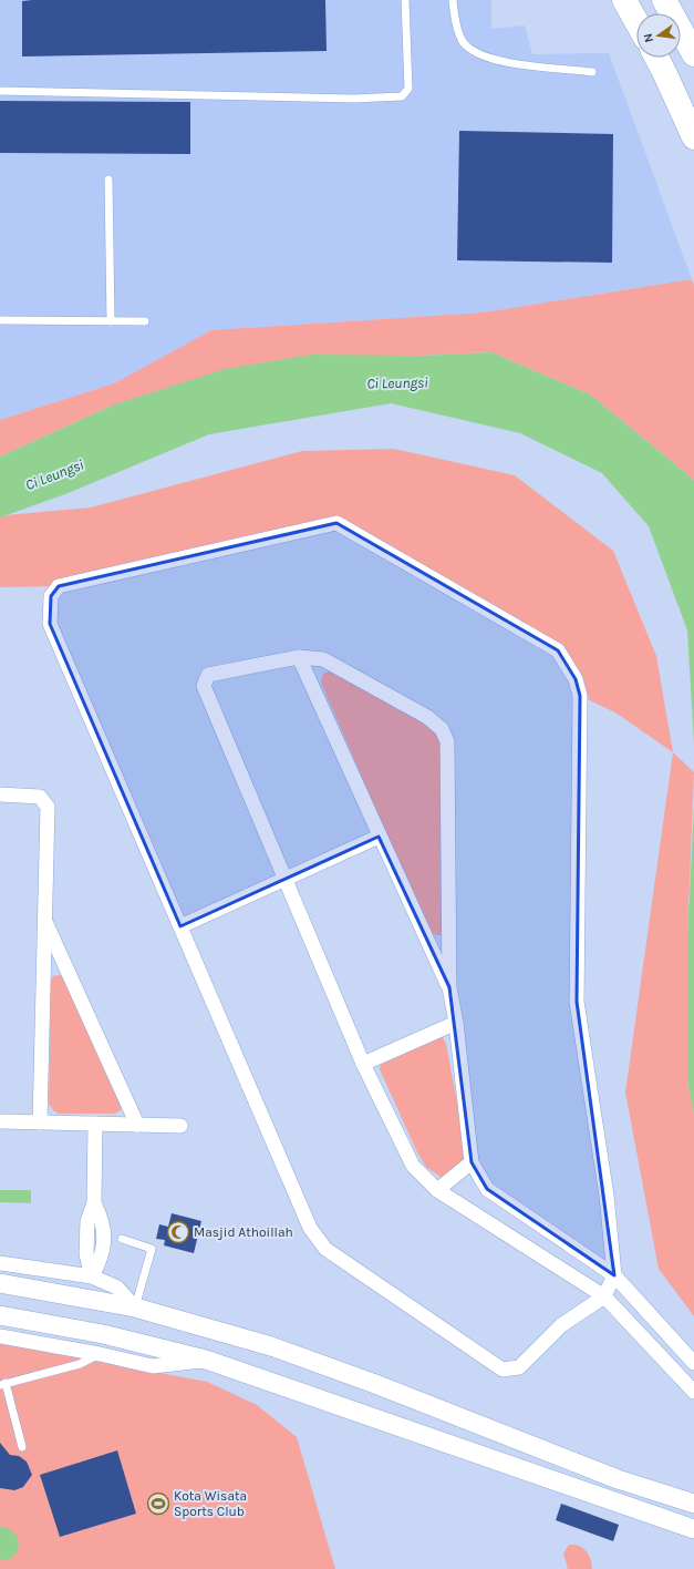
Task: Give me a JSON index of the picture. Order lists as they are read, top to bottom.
{
  "water": ["Ci Leungsi"],
  "places": {
    "mosque": ["Masjid Athoillah"],
    "sports": ["Kota Wisata Sports Club"]
  },
  "north": "left"
}
